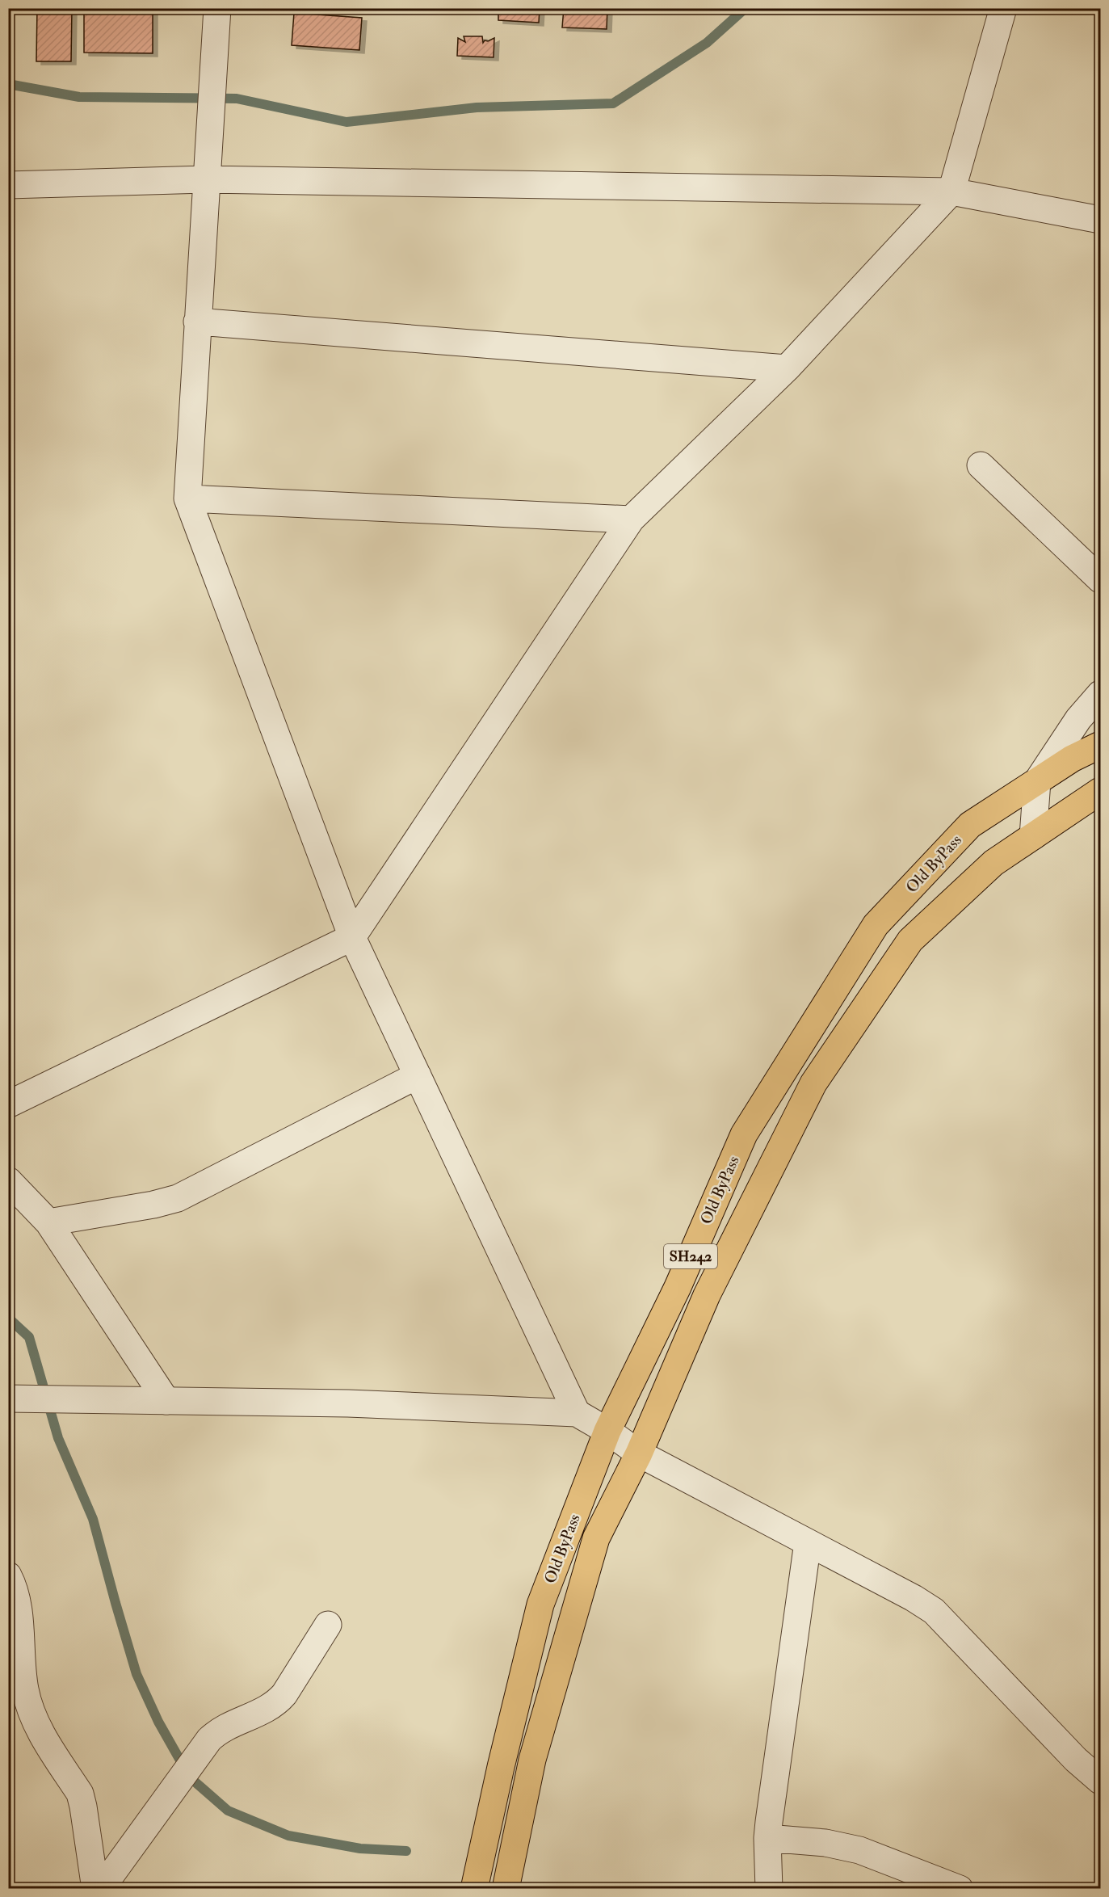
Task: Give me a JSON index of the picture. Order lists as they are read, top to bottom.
{
  "streets": {
    "main road": ["Old ByPass", "SH242"]
  }
}
